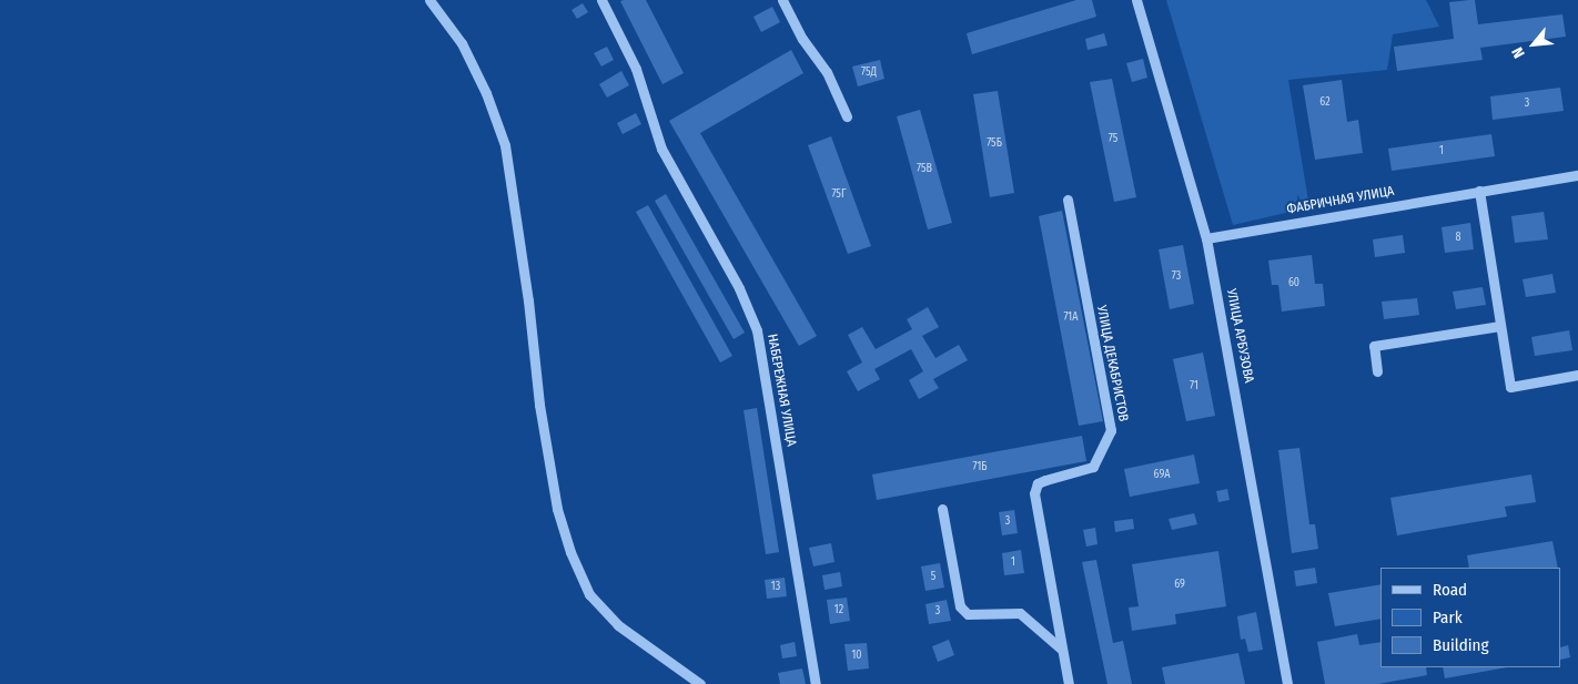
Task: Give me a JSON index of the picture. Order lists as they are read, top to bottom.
{
  "streets": {
    "street": [
      "ФАБРИЧНАЯ УЛИЦА",
      "УЛИЦА АРБУЗОВА",
      "УЛИЦА ДЕКАБРИСТОВ",
      "НАБЕРЕЖНАЯ УЛИЦА"
    ]
  },
  "crossings": [
    ["ФАБРИЧНАЯ УЛИЦА", "УЛИЦА АРБУЗОВА"]
  ],
  "house_numbers": [
    "75Д",
    "62",
    "3",
    "75",
    "75Б",
    "1",
    "75В",
    "75Г",
    "8",
    "73",
    "60",
    "71А",
    "71",
    "71Б",
    "69А",
    "3",
    "1",
    "5",
    "69",
    "13",
    "12",
    "3",
    "10"
  ],
  "legend": ["Road", "Park", "Building"],
  "north": "bottom left"
}
